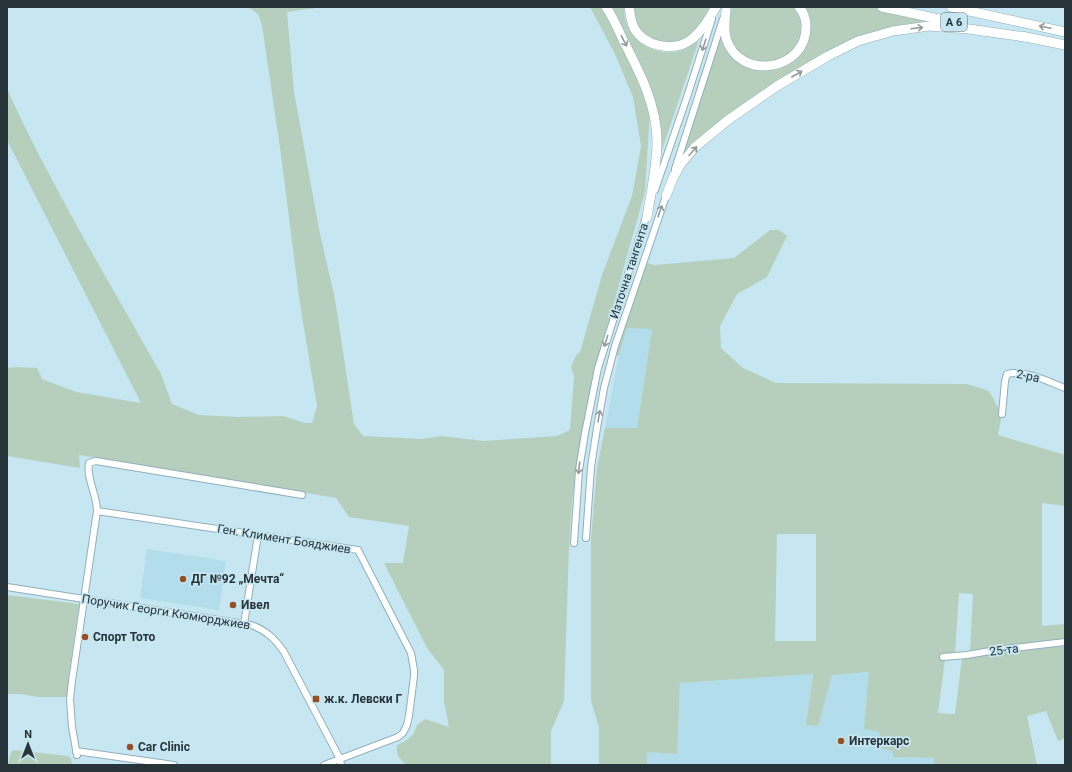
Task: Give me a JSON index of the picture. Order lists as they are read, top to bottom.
{
  "streets": {
    "highway": ["A 6"],
    "street": [
      "Източна тангента",
      "2-ра",
      "Ген. Климент Бояджиев",
      "Поручик Георги Кюмюрджиев",
      "25-та"
    ]
  },
  "crossings": [
    ["Ген. Климент Бояджиев", "Поручик Георги Кюмюрджиев"]
  ],
  "places": {
    "other": [
      "ДГ №92 „Мечта“",
      "Ивел",
      "Спорт Тото",
      "Интеркарс",
      "Car Clinic"
    ],
    "transit": ["ж.к. Левски Г"]
  },
  "north": "top"
}
